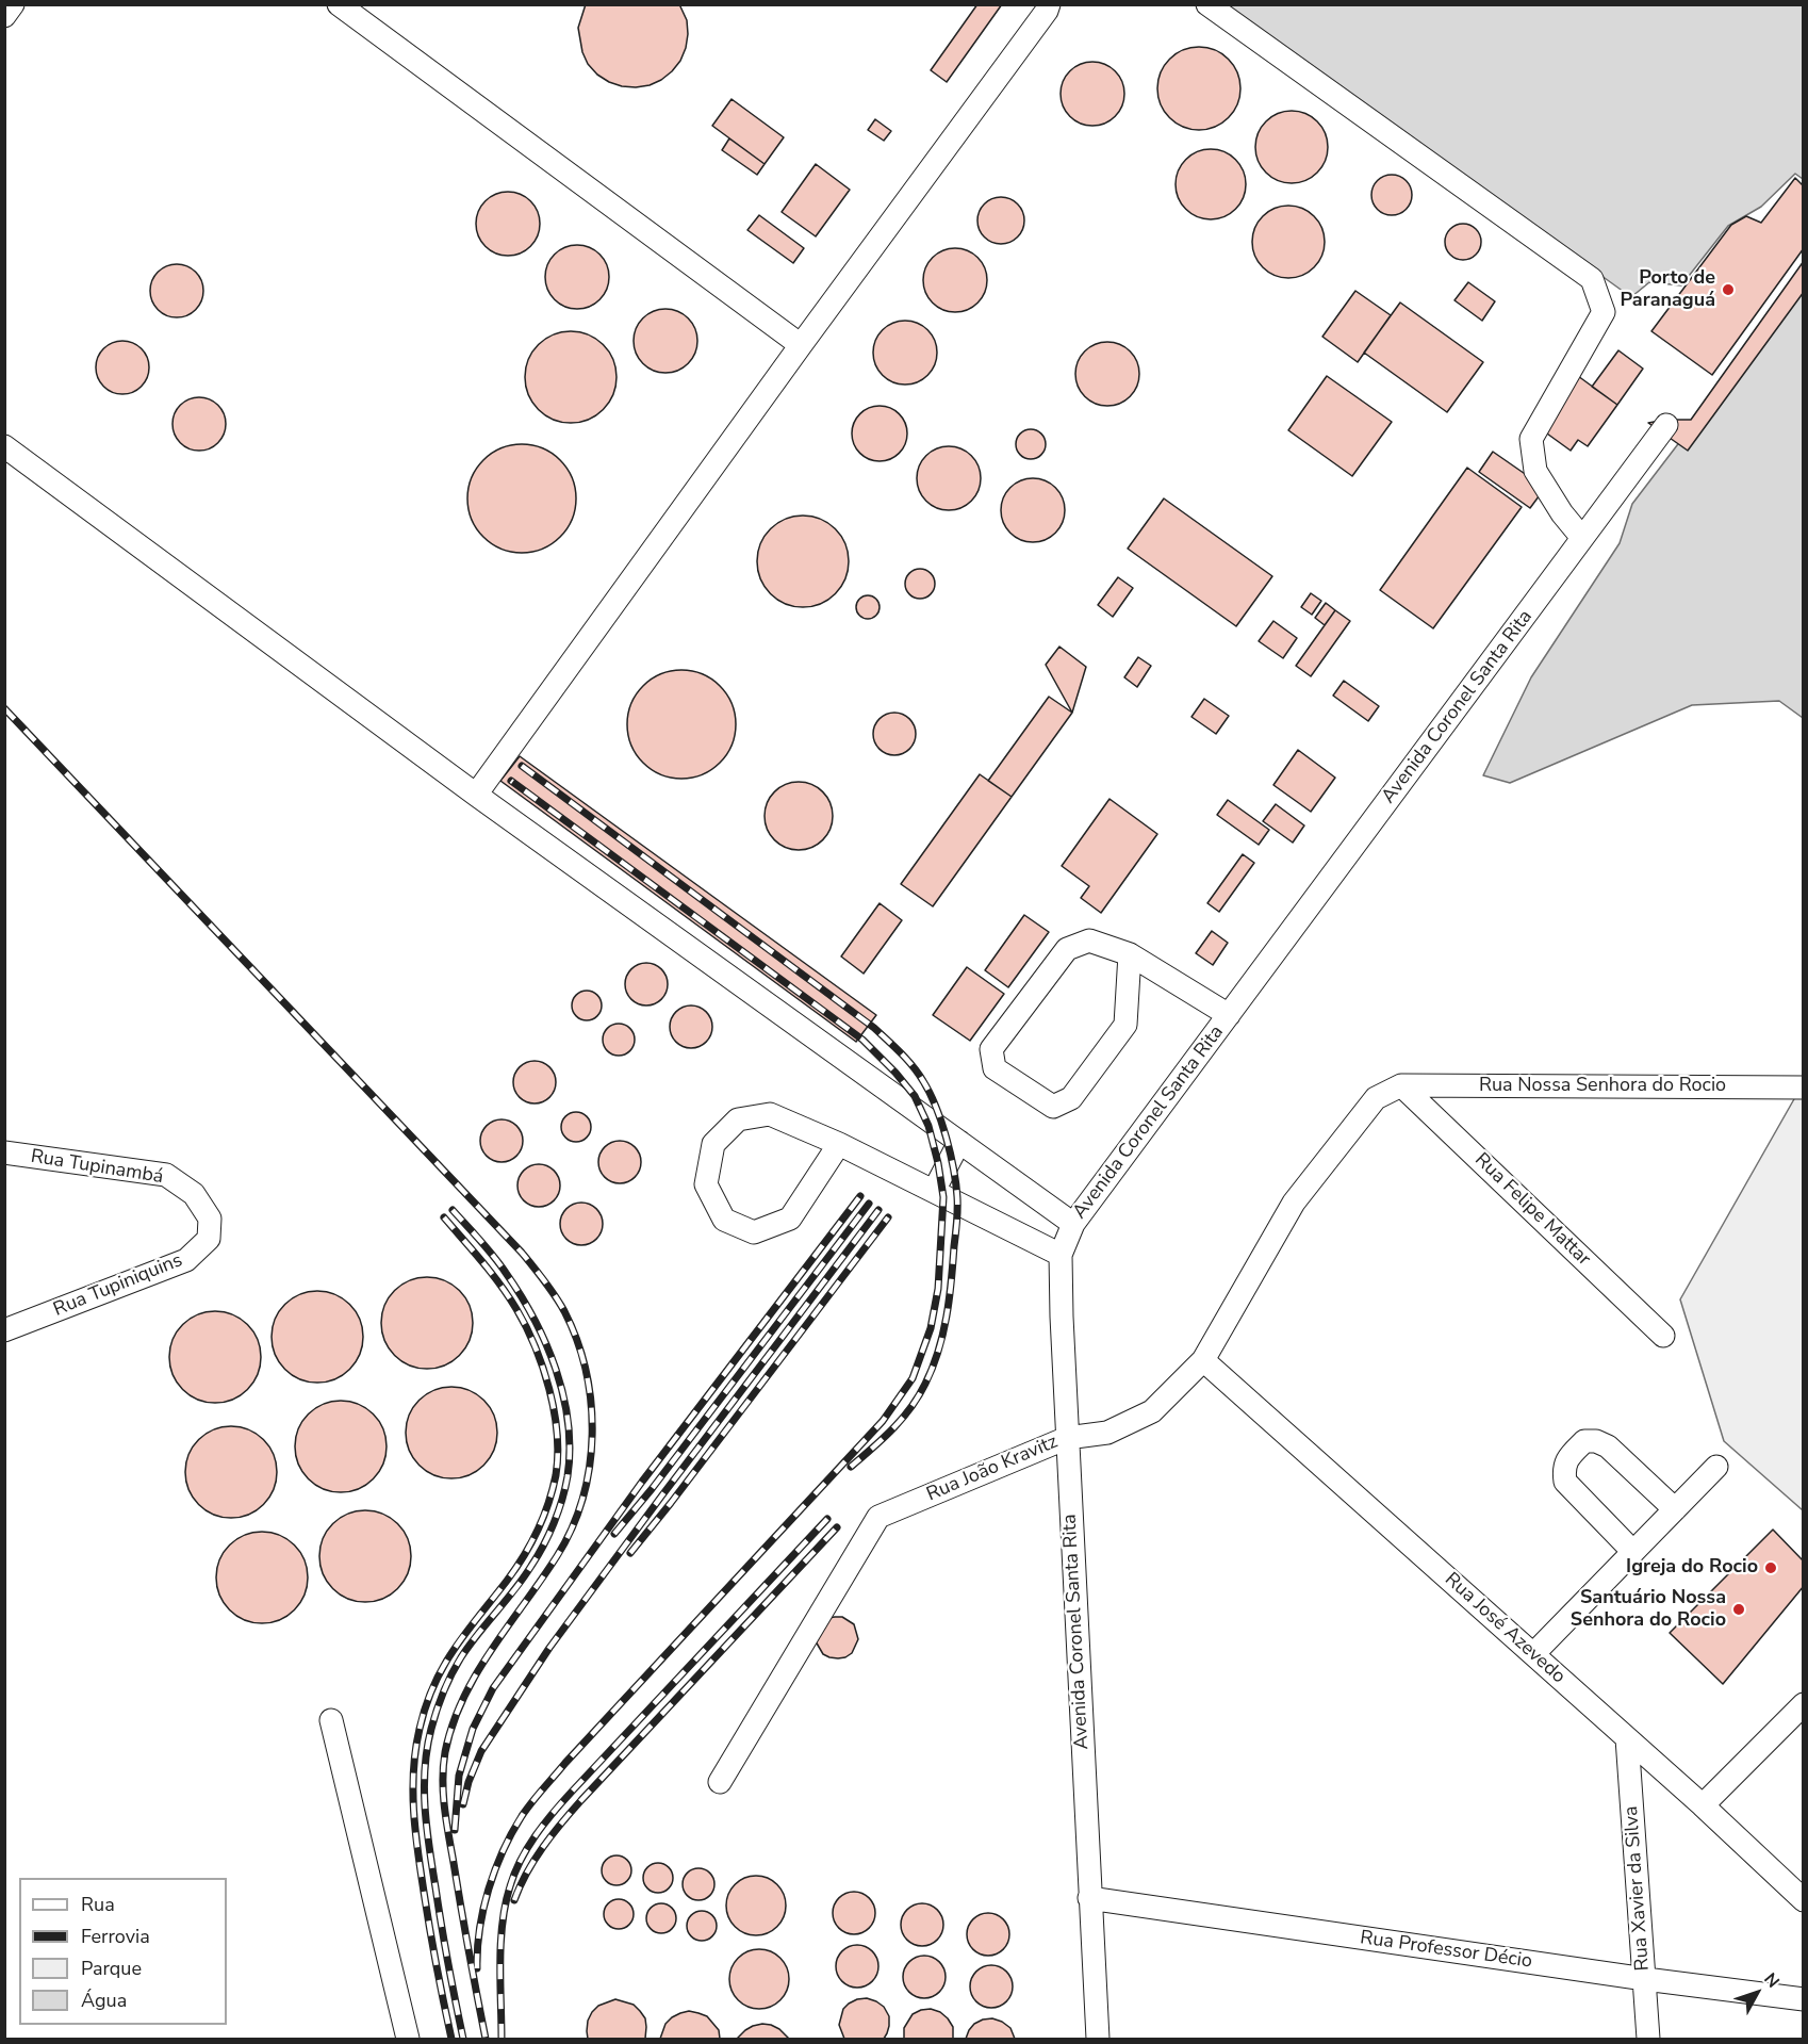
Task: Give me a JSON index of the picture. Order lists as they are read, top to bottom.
{
  "streets": {
    "street": [
      "Avenida Coronel Santa Rita",
      "Rua Nossa Senhora do Rocio",
      "Rua Tupinambá",
      "Rua Felipe Mattar",
      "Rua Tupiniquins",
      "Rua João Kravitz",
      "Rua José Azevedo",
      "Rua Xavier da Silva",
      "Rua Professor Décio"
    ]
  },
  "crossings": [
    ["Avenida Coronel Santa Rita", "Rua João Kravitz"],
    ["Avenida Coronel Santa Rita", "Rua Professor Décio"],
    ["Rua Nossa Senhora do Rocio", "Rua Felipe Mattar"],
    ["Rua Nossa Senhora do Rocio", "Rua João Kravitz"],
    ["Rua Tupinambá", "Rua Tupiniquins"],
    ["Rua Felipe Mattar", "Rua João Kravitz"],
    ["Rua João Kravitz", "Rua José Azevedo"],
    ["Rua José Azevedo", "Rua Xavier da Silva"],
    ["Rua Xavier da Silva", "Rua Professor Décio"]
  ],
  "places": ["Porto de Paranaguá", "Igreja do Rocio", "Santuário Nossa Senhora do Rocio"],
  "legend": [
    "Rua",
    "Ferrovia",
    "Parque",
    "Água"
  ],
  "north": "top right"
}
